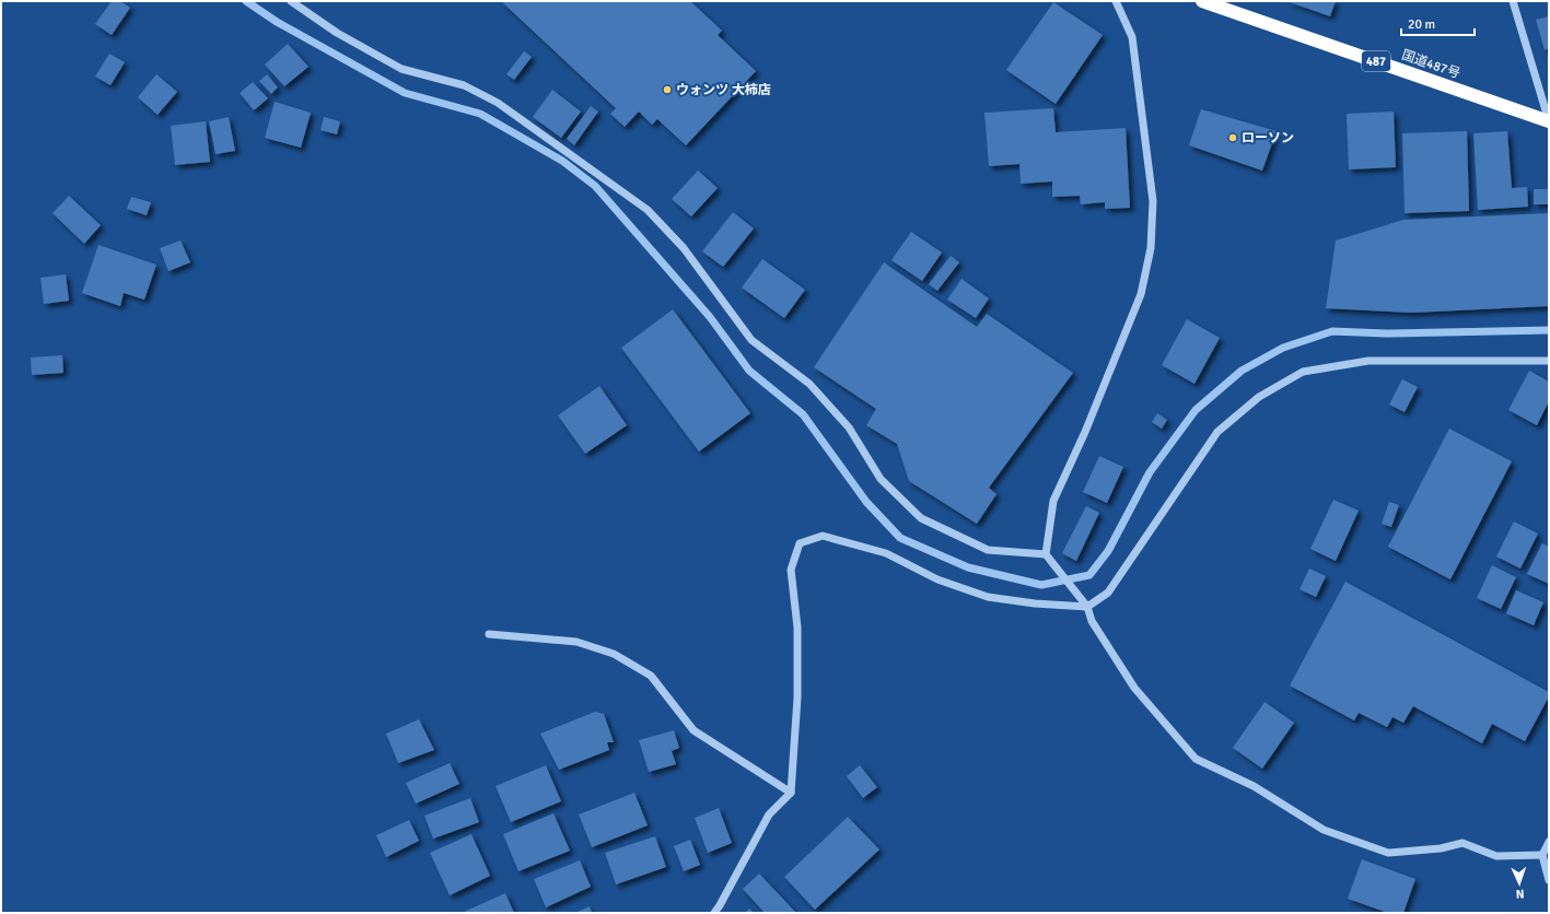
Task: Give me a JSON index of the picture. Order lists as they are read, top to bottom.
{
  "streets": {
    "highway": ["487", "国道487号"]
  },
  "places": ["ウォンツ 大柿店", "ローソン"],
  "scale_bar": "20 m",
  "north": "bottom"
}
